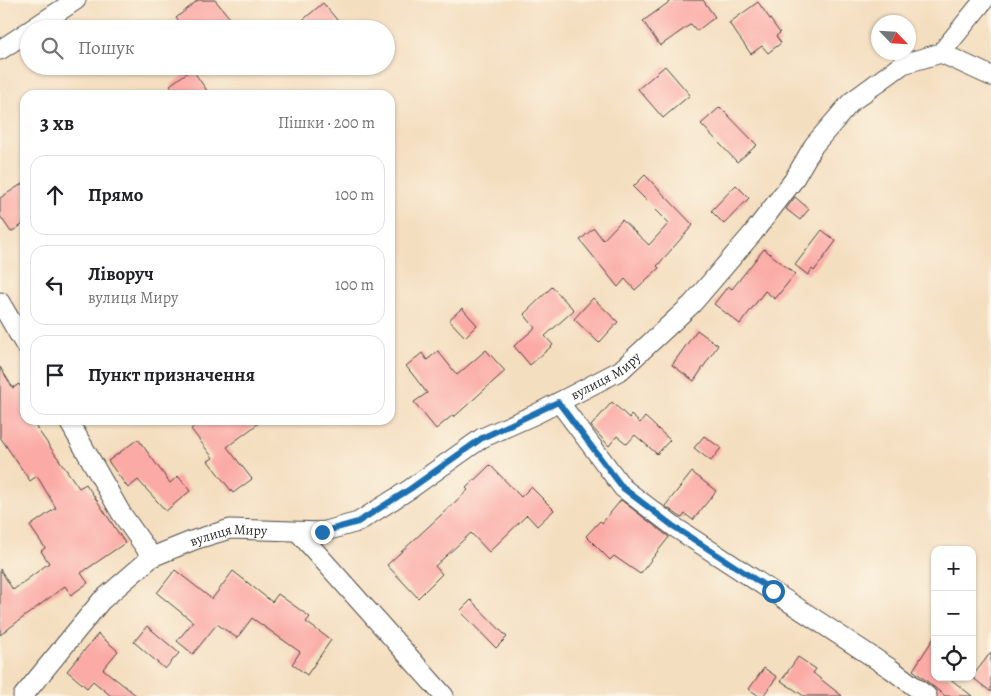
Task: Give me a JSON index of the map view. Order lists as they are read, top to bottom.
{
  "streets": {
    "street": ["вулиця Миру"]
  },
  "north": "bottom right",
  "page": {
    "search": "Пошук",
    "heading": ["3 хв", "Пішки · 200 m"],
    "list": [
      ["Прямо", "100 m"],
      ["Ліворуч", "вулиця Миру", "100 m"],
      "Пункт призначення"
    ],
    "map_buttons": ["+", "−"]
  }
}
